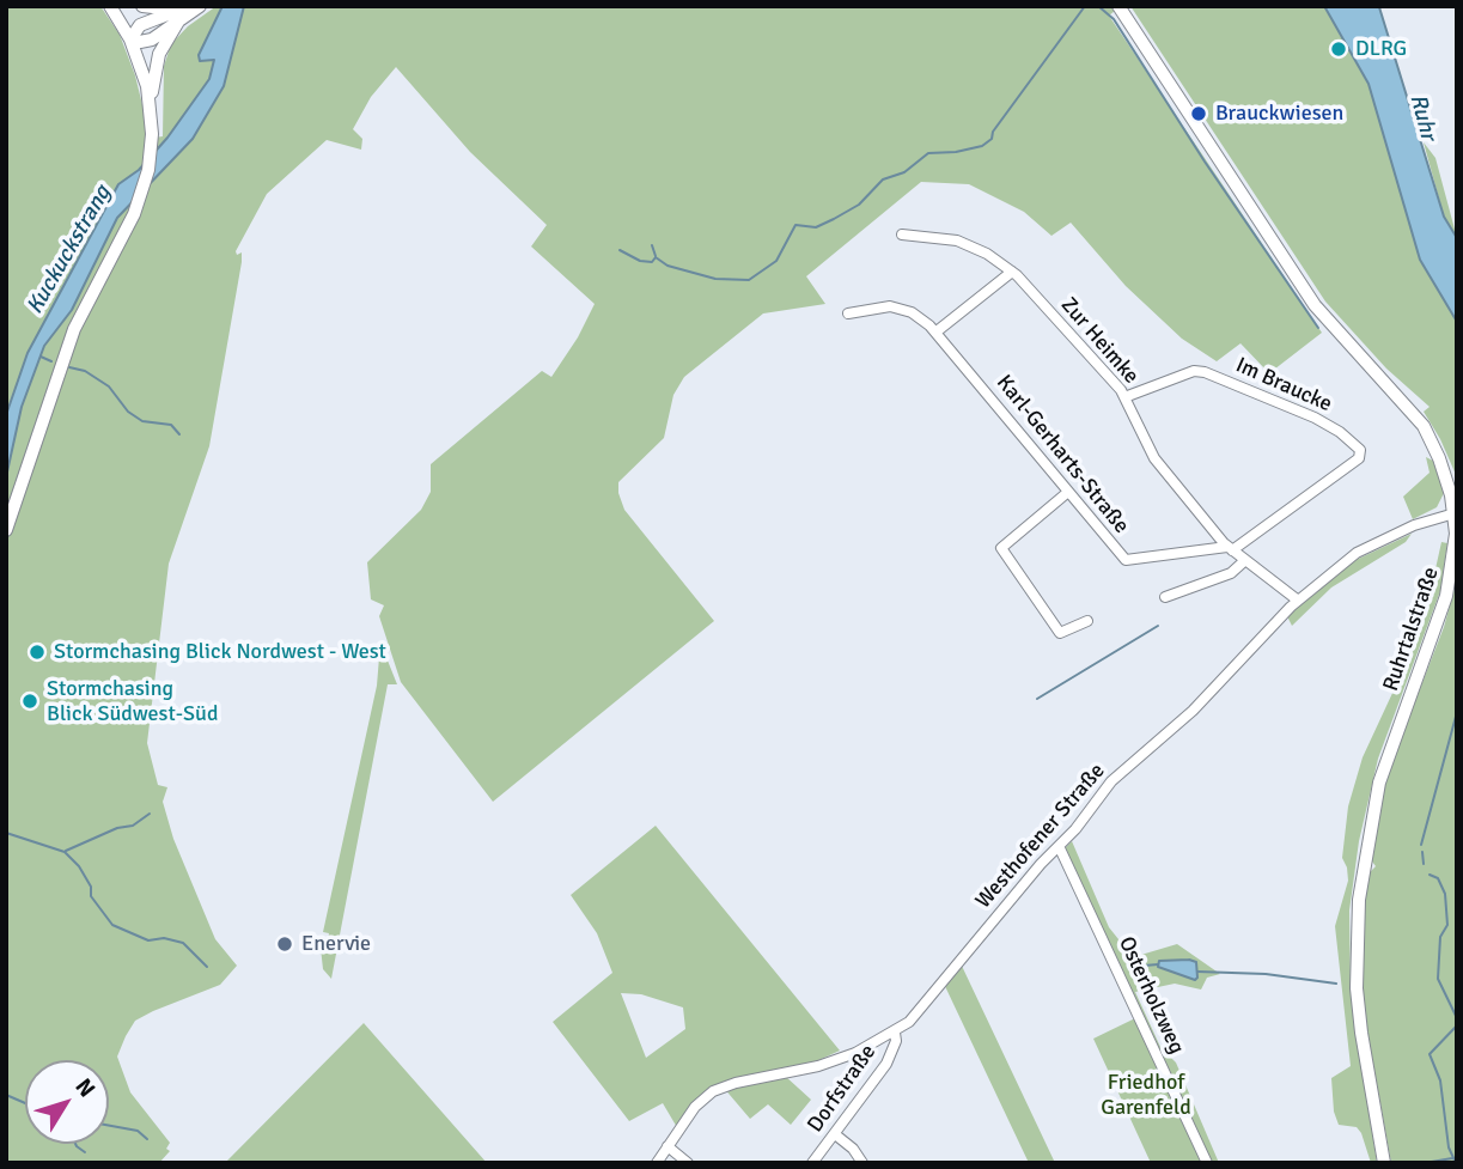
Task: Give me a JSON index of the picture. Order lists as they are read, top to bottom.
{
  "streets": {
    "main road": ["Ruhrtalstraße"],
    "street": [
      "Zur Heimke",
      "Im Braucke",
      "Karl-Gerharts-Straße",
      "Westhofener Straße",
      "Osterholzweg",
      "Dorfstraße"
    ]
  },
  "crossings": [
    ["Zur Heimke", "Im Braucke"],
    ["Zur Heimke", "Karl-Gerharts-Straße"],
    ["Zur Heimke", "Westhofener Straße"],
    ["Im Braucke", "Karl-Gerharts-Straße"],
    ["Ruhrtalstraße", "Westhofener Straße"],
    ["Westhofener Straße", "Osterholzweg"],
    ["Westhofener Straße", "Dorfstraße"]
  ],
  "water": ["Ruhr", "Kuckuckstrang"],
  "parks": ["Friedhof Garenfeld"],
  "places": [
    "DLRG",
    "Brauckwiesen",
    "Stormchasing Blick Nordwest - West",
    "Stormchasing Blick Südwest-Süd",
    "Enervie"
  ],
  "north": "top right"
}
